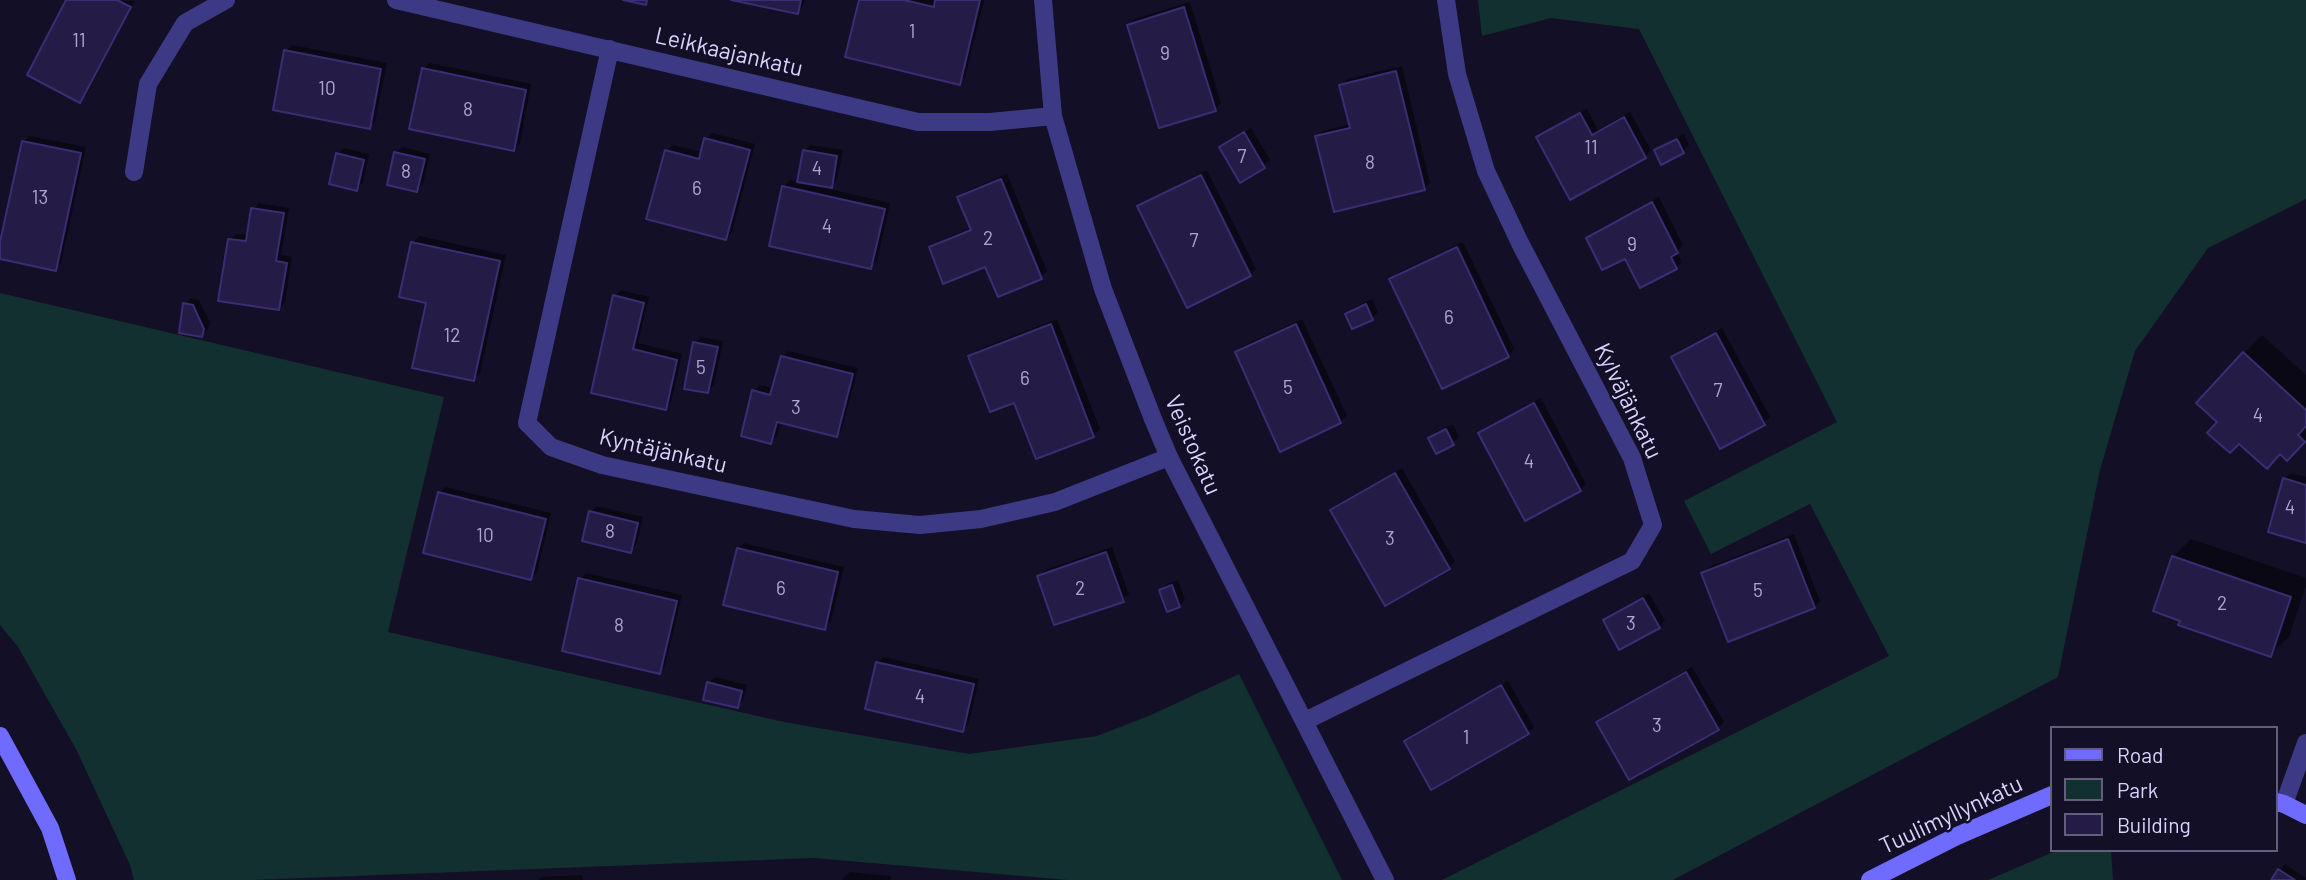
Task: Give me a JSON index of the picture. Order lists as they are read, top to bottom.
{
  "streets": {
    "street": [
      "Leikkaajankatu",
      "Kylväjänkatu",
      "Veistokatu",
      "Kyntäjänkatu",
      "Tuulimyllynkatu"
    ]
  },
  "crossings": [
    ["Leikkaajankatu", "Veistokatu"],
    ["Leikkaajankatu", "Kyntäjänkatu"],
    ["Kylväjänkatu", "Veistokatu"],
    ["Veistokatu", "Kyntäjänkatu"]
  ],
  "house_numbers": [
    "1",
    "11",
    "9",
    "10",
    "8",
    "11",
    "7",
    "8",
    "4",
    "8",
    "6",
    "13",
    "4",
    "2",
    "7",
    "9",
    "6",
    "12",
    "5",
    "6",
    "5",
    "7",
    "3",
    "4",
    "4",
    "4",
    "8",
    "10",
    "3",
    "6",
    "2",
    "5",
    "2",
    "3",
    "8",
    "4",
    "3",
    "1"
  ],
  "legend": ["Road", "Park", "Building"]
}
